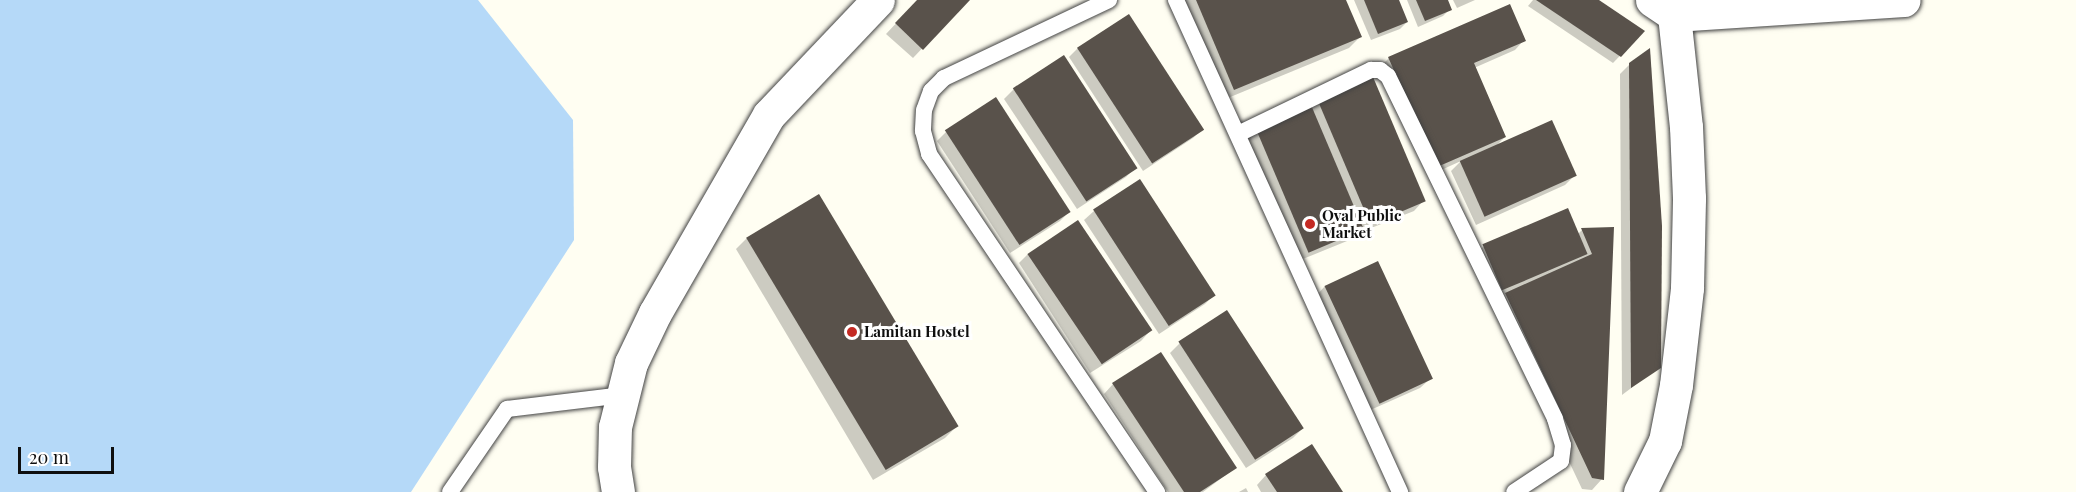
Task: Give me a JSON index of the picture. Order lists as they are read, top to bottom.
{
  "places": ["Oval Public Market", "Lamitan Hostel"],
  "scale_bar": "20 m"
}
